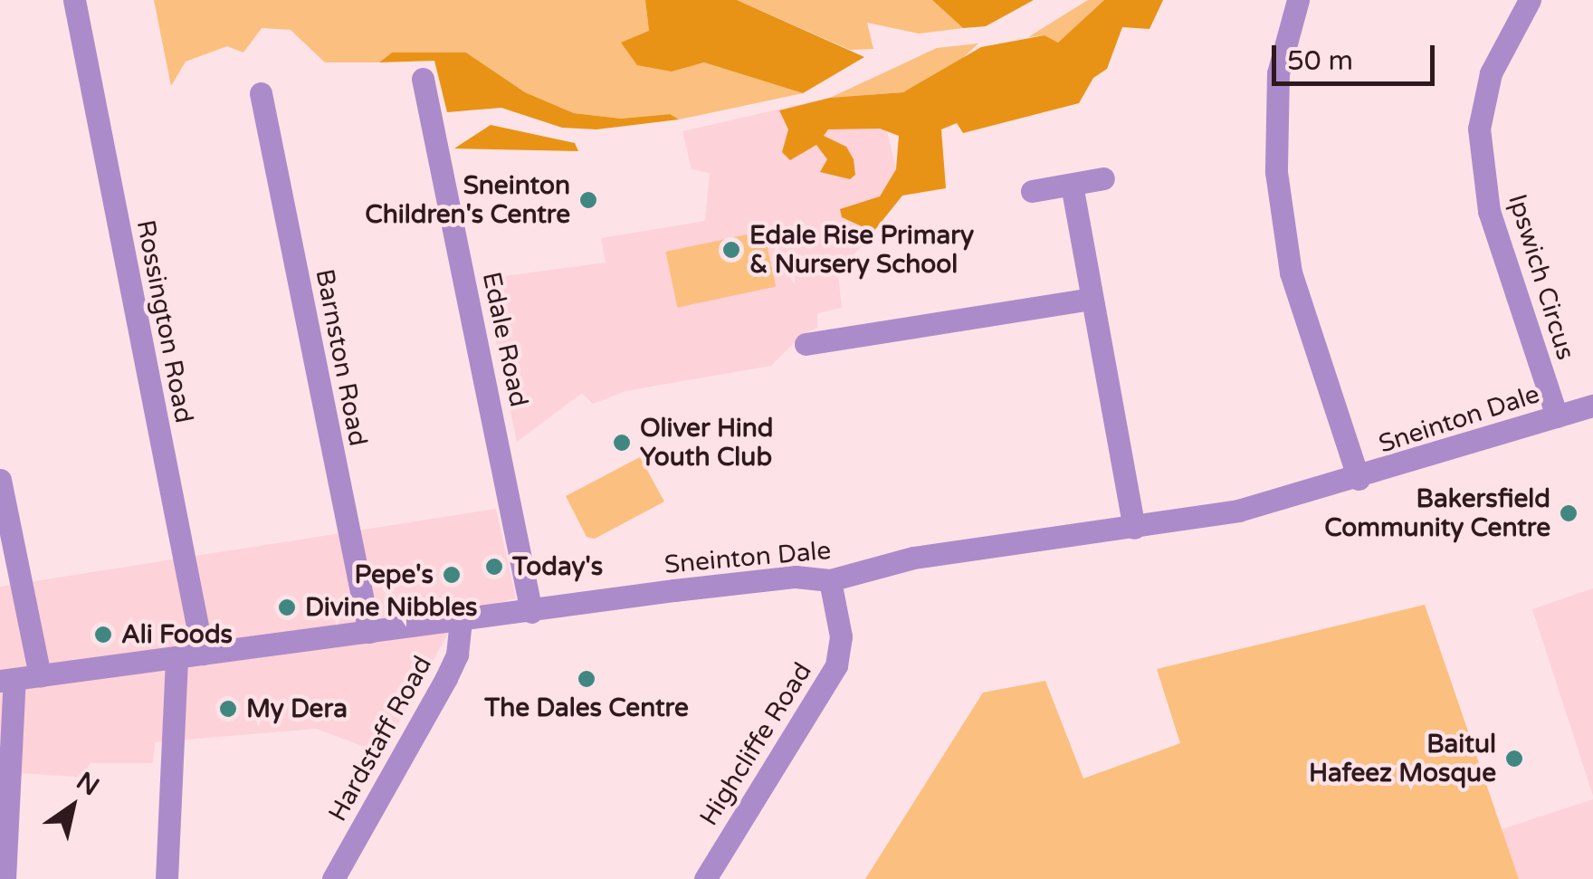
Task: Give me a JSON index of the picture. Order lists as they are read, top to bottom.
{
  "streets": {
    "street": [
      "Ipswich Circus",
      "Rossington Road",
      "Edale Road",
      "Barnston Road",
      "Sneinton Dale",
      "Hardstaff Road",
      "Highcliffe Road"
    ]
  },
  "crossings": [
    ["Ipswich Circus", "Sneinton Dale"],
    ["Rossington Road", "Sneinton Dale"],
    ["Edale Road", "Sneinton Dale"],
    ["Barnston Road", "Sneinton Dale"],
    ["Sneinton Dale", "Hardstaff Road"],
    ["Sneinton Dale", "Highcliffe Road"]
  ],
  "places": [
    "Sneinton Children's Centre",
    "Edale Rise Primary & Nursery School",
    "Oliver Hind Youth Club",
    "Bakersfield Community Centre",
    "Today's",
    "Pepe's",
    "Divine Nibbles",
    "Ali Foods",
    "The Dales Centre",
    "My Dera",
    "Baitul Hafeez Mosque"
  ],
  "scale_bar": "50 m",
  "north": "top right"
}
